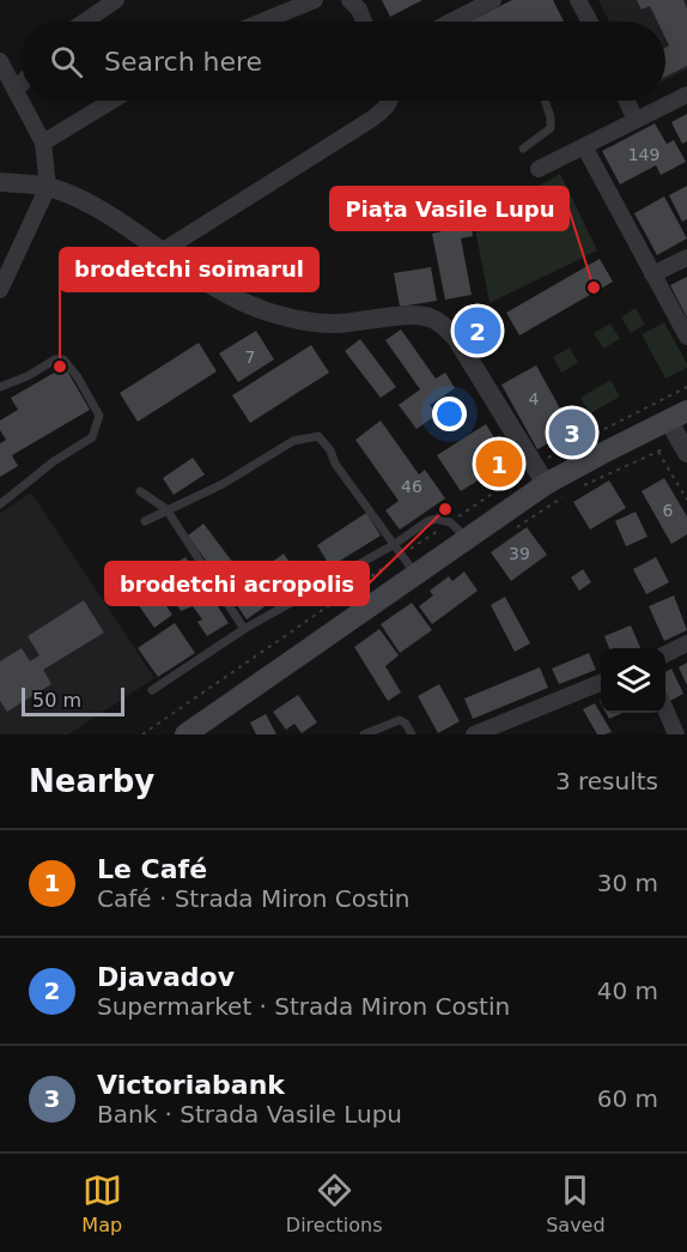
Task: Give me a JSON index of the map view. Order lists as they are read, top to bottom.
{
  "places": ["Piața Vasile Lupu", "brodetchi soimarul", "brodetchi acropolis"],
  "house_numbers": [
    "149",
    "7",
    "4",
    "46",
    "6",
    "39"
  ],
  "scale_bar": "50 m",
  "page": {
    "search": "Search here",
    "pins": ["2", "3", "1"],
    "scale": "50 m",
    "heading": ["Nearby", "3 results"],
    "list": [
      {
        "mark": "1",
        "name": "Le Café",
        "note": "Café · Strada Miron Costin",
        "value": "30 m"
      },
      {
        "mark": "2",
        "name": "Djavadov",
        "note": "Supermarket · Strada Miron Costin",
        "value": "40 m"
      },
      {
        "mark": "3",
        "name": "Victoriabank",
        "note": "Bank · Strada Vasile Lupu",
        "value": "60 m"
      }
    ],
    "nav": ["Map", "Directions", "Saved"]
  }
}
